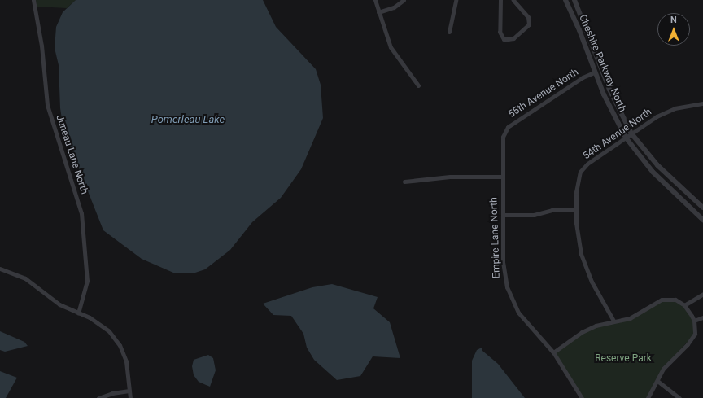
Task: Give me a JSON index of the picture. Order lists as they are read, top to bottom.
{
  "streets": {
    "street": [
      "Cheshire Parkway North",
      "55th Avenue North",
      "54th Avenue North",
      "Juneau Lane North",
      "Empire Lane North"
    ]
  },
  "crossings": [
    ["Cheshire Parkway North", "55th Avenue North"],
    ["Cheshire Parkway North", "54th Avenue North"],
    ["55th Avenue North", "Empire Lane North"]
  ],
  "water": ["Pomerleau Lake"],
  "parks": ["Reserve Park"],
  "north": "top"
}
